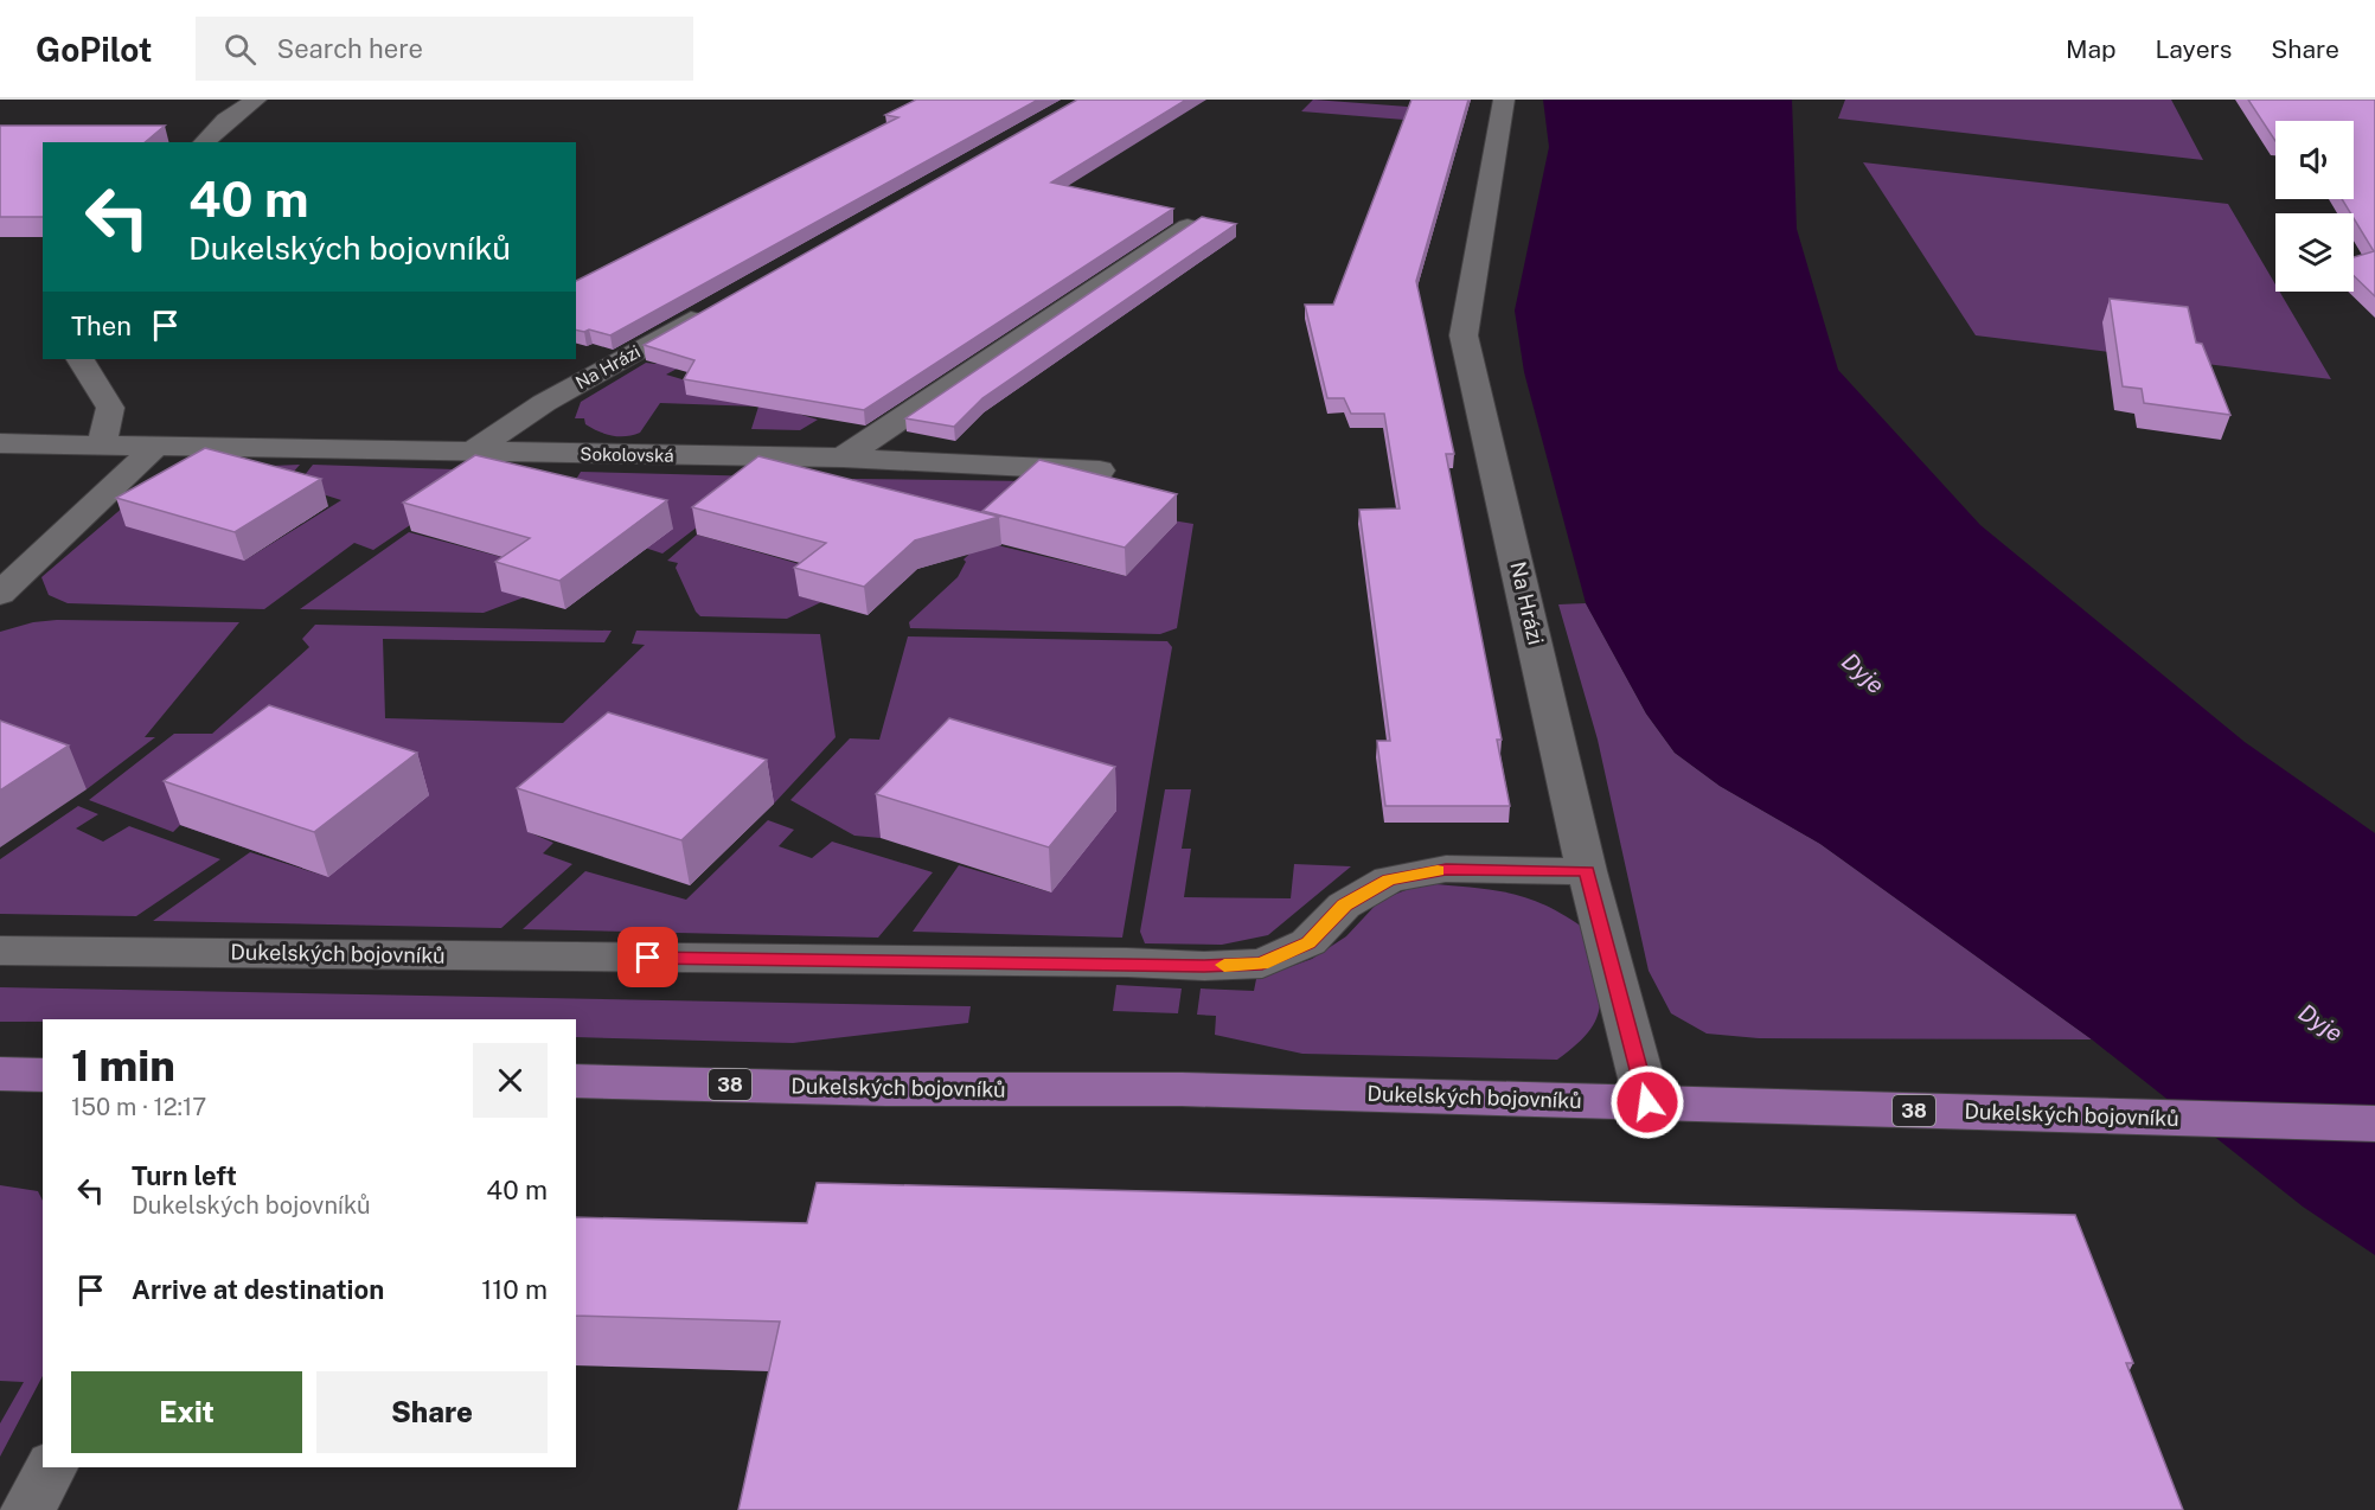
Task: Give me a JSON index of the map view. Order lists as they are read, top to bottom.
{
  "streets": {
    "main road": ["Dukelských bojovníků", "38"],
    "street": ["Na Hrázi", "Sokolovská"]
  },
  "crossings": [
    ["Na Hrázi", "Sokolovská"],
    ["Na Hrázi", "Dukelských bojovníků"]
  ],
  "water": ["Dyje"],
  "page": {
    "header": "GoPilot",
    "search": "Search here",
    "nav": ["Map", "Layers", "Share"],
    "turn": ["40 m", "Dukelských bojovníků"],
    "then": "Then",
    "heading": ["1 min", "150 m · 12:17"],
    "list": [
      {
        "name": "Turn left",
        "note": "Dukelských bojovníků",
        "value": "40 m"
      },
      {
        "name": "Arrive at destination",
        "value": "110 m"
      }
    ],
    "buttons": ["Exit", "Share"]
  }
}
